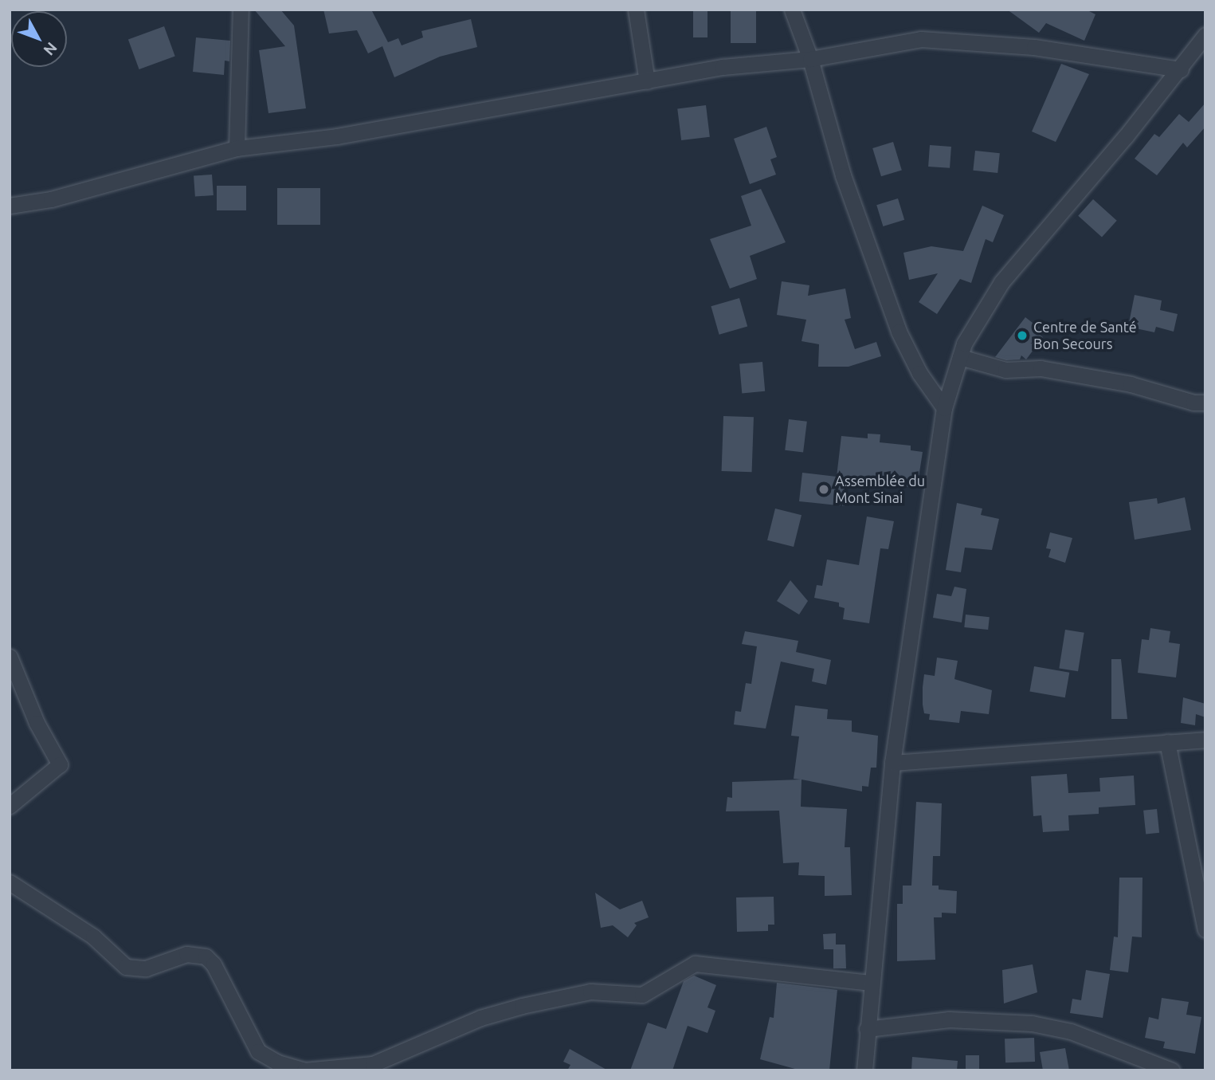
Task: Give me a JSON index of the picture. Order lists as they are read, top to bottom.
{
  "places": ["Centre de Santé Bon Secours", "Assemblée du Mont Sinai"],
  "north": "bottom right"
}
